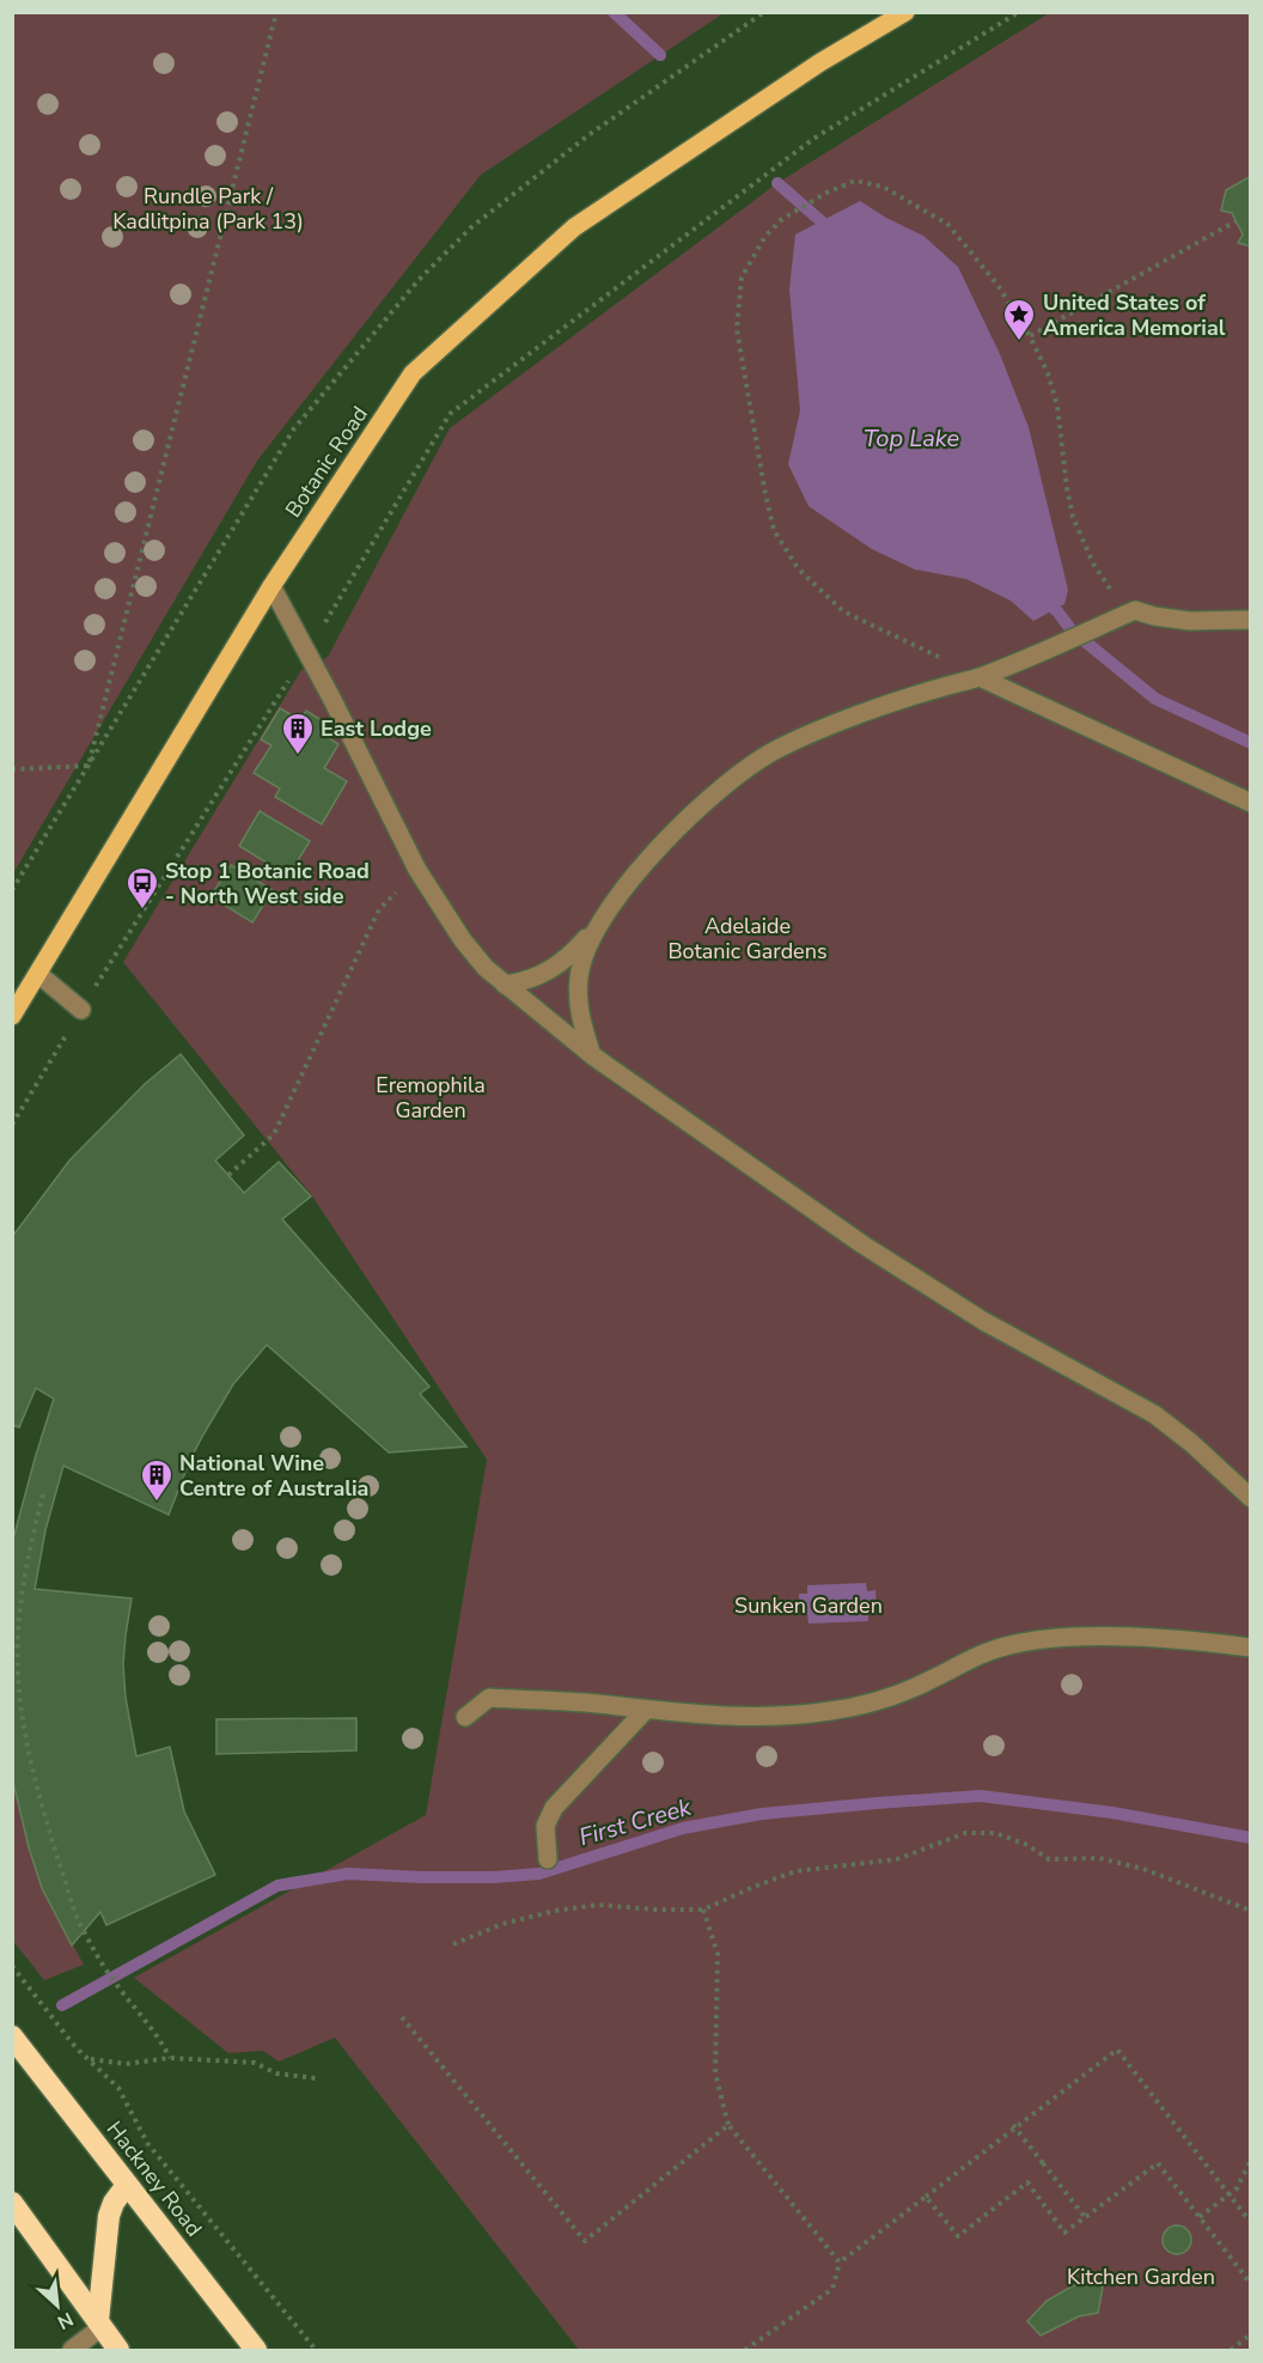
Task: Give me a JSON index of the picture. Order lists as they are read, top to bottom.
{
  "streets": {
    "highway": ["Hackney Road"],
    "main road": ["Botanic Road"]
  },
  "water": ["Top Lake", "First Creek"],
  "parks": [
    "Rundle Park / Kadlitpina (Park 13)",
    "Adelaide Botanic Gardens",
    "Eremophila Garden",
    "Sunken Garden",
    "Kitchen Garden"
  ],
  "places": {
    "place": ["United States of America Memorial"],
    "building": ["East Lodge", "National Wine Centre of Australia"],
    "bus stop": ["Stop 1 Botanic Road - North West side"]
  },
  "north": "bottom right"
}
